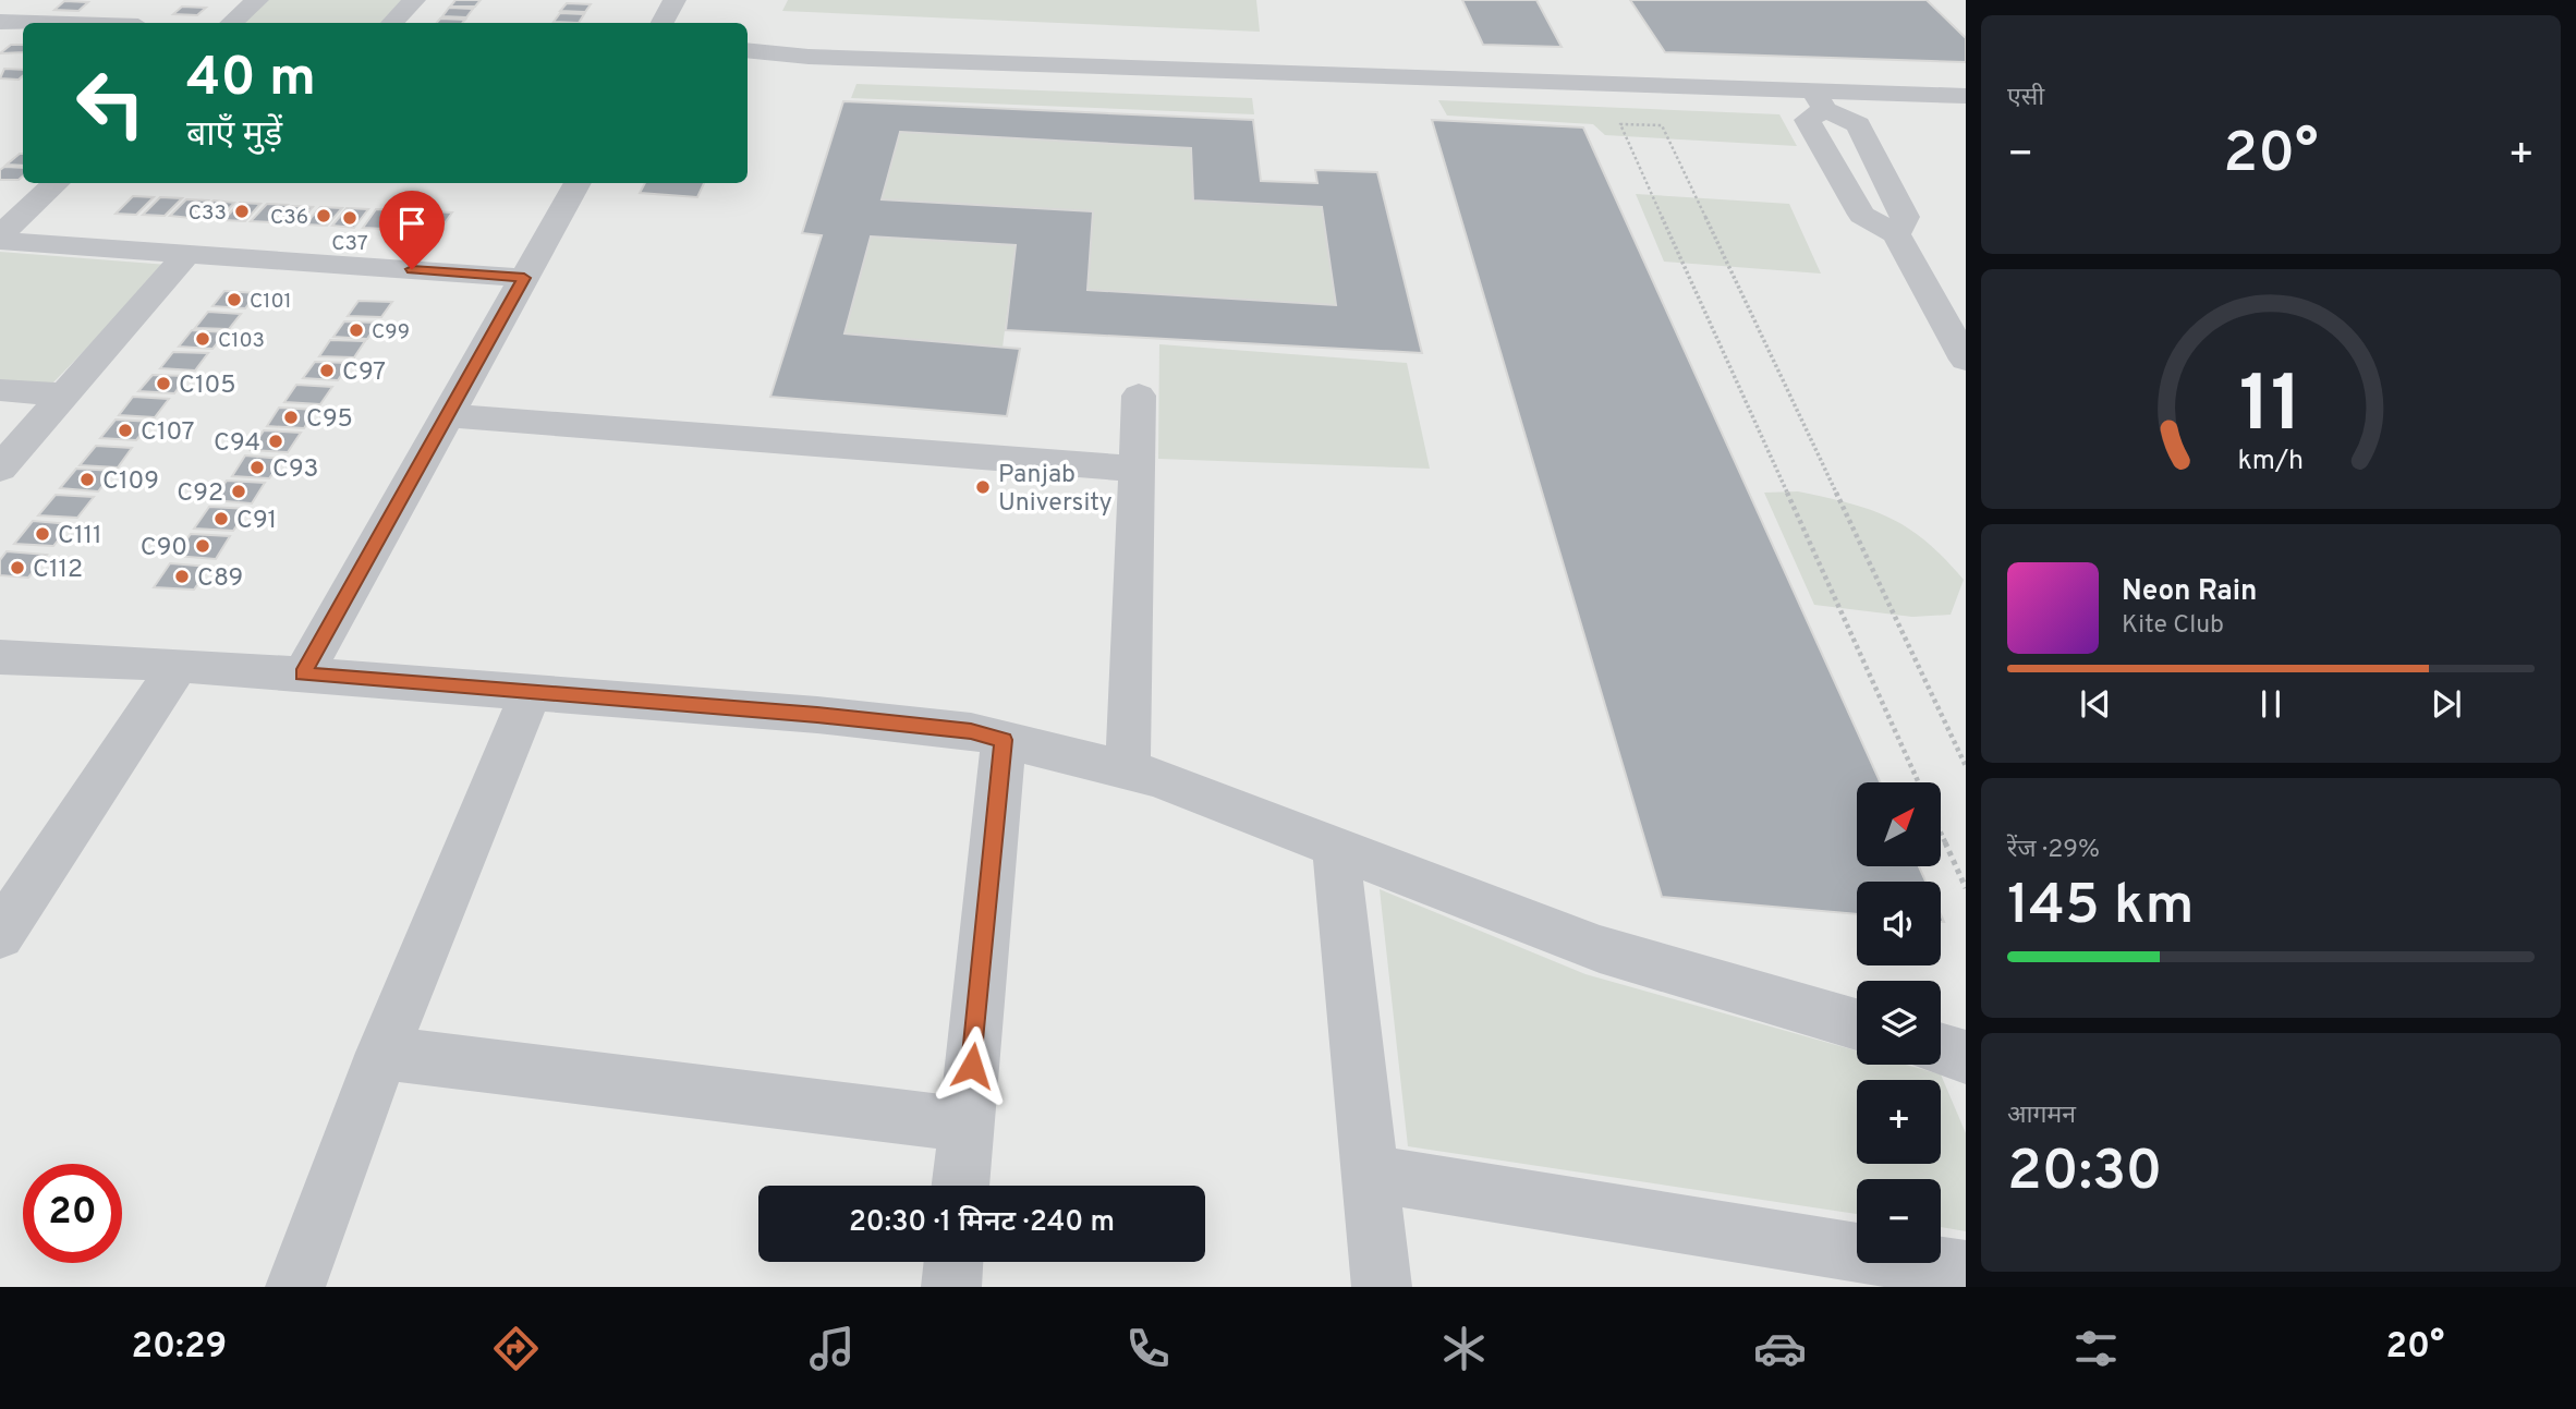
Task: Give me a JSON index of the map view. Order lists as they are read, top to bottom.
{
  "places": [
    "C33",
    "C36",
    "C37",
    "C101",
    "C99",
    "C103",
    "C97",
    "C105",
    "C95",
    "C107",
    "C94",
    "C93",
    "C109",
    "Panjab University",
    "C92",
    "C91",
    "C111",
    "C90",
    "C112",
    "C89"
  ],
  "north": "top right",
  "page": {
    "tile": [
      "एसी",
      ["रेंज · 29%", "145 km"],
      ["आगमन", "20:30"]
    ],
    "turn": ["40 m", "बाएँ मुड़ें"],
    "heat": ["−", "20°", "+"],
    "song": ["Neon Rain", "Kite Club"],
    "map_buttons": ["+", "−"],
    "limit": "20",
    "trip": "20:30 · 1 मिनट · 240 m",
    "tabs": ["20:29", "20°"],
    "gauge": ["11", "km/h"]
  }
}
